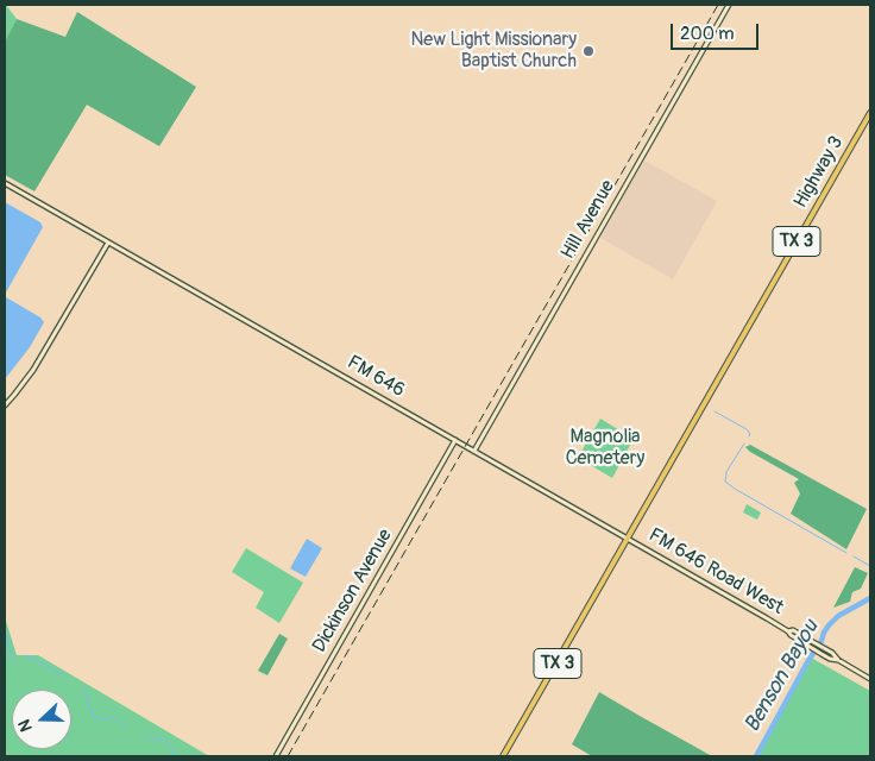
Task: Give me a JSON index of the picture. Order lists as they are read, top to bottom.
{
  "streets": {
    "main road": [
      "Highway 3",
      "Hill Avenue",
      "TX 3",
      "FM 646",
      "FM 646 Road West",
      "Dickinson Avenue"
    ]
  },
  "crossings": [
    ["Highway 3", "TX 3"],
    ["Highway 3", "FM 646"],
    ["Highway 3", "FM 646 Road West"],
    ["Hill Avenue", "FM 646"],
    ["TX 3", "FM 646"],
    ["TX 3", "FM 646 Road West"],
    ["FM 646", "FM 646 Road West"],
    ["FM 646", "Dickinson Avenue"]
  ],
  "water": ["Benson Bayou"],
  "parks": ["Magnolia Cemetery"],
  "places": ["New Light Missionary Baptist Church"],
  "scale_bar": "200 m",
  "north": "left"
}
